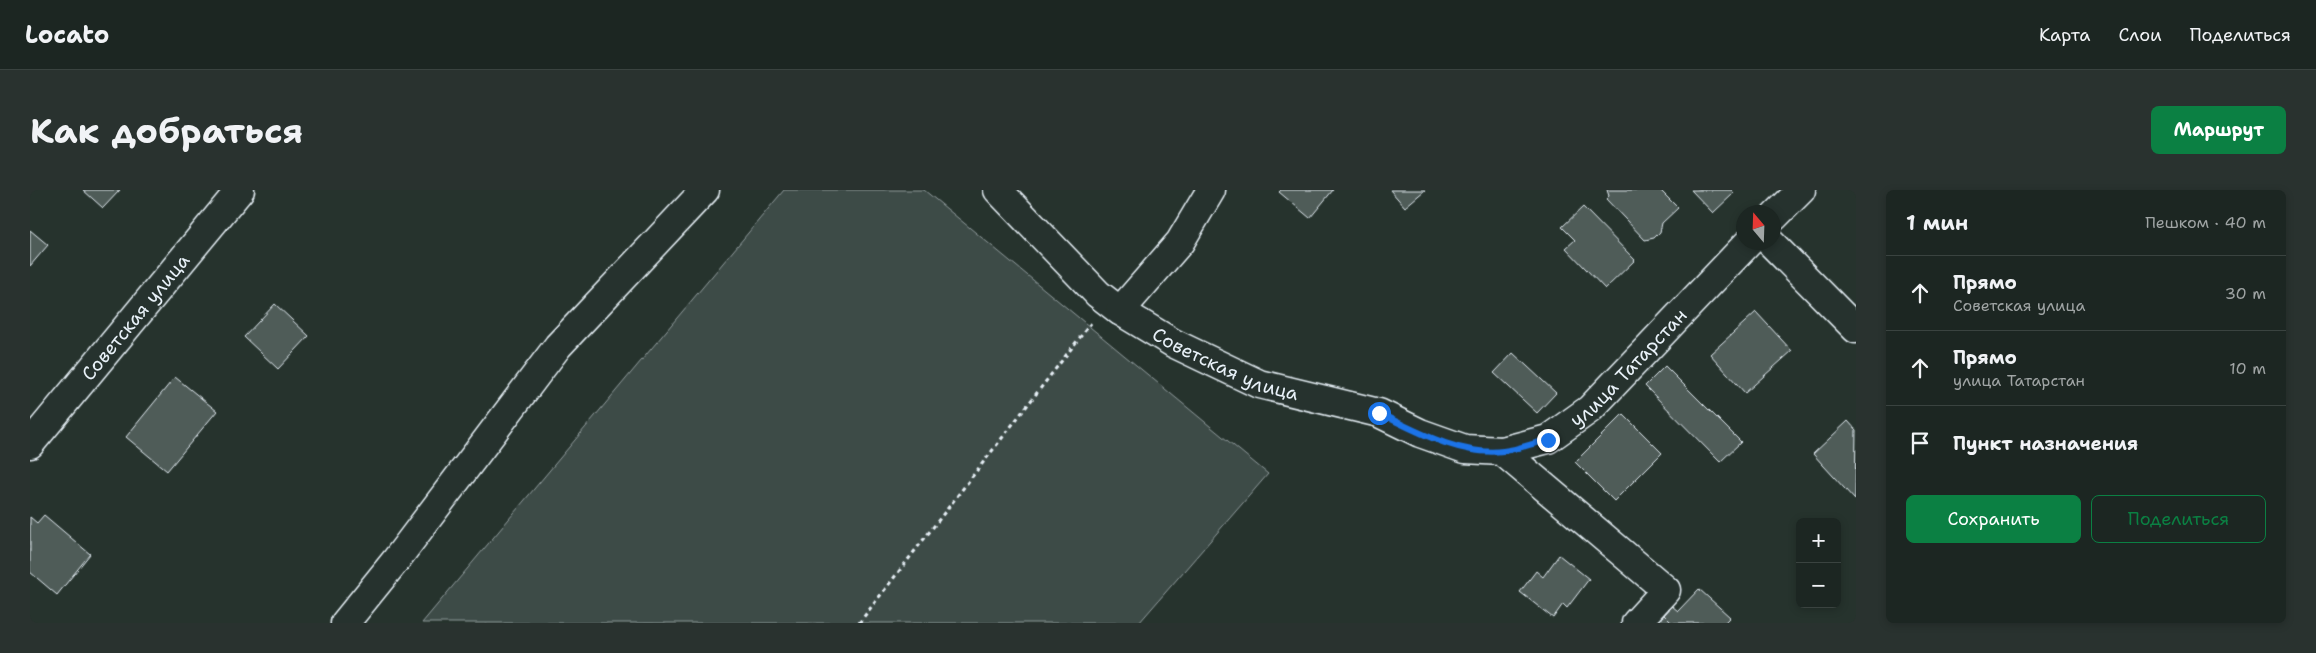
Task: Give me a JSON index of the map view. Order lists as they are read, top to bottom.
{
  "streets": {
    "street": ["Советская улица", "улица Татарстан"]
  },
  "crossings": [
    ["Советская улица", "улица Татарстан"]
  ],
  "north": "top",
  "page": {
    "header": "Locato",
    "nav": ["Карта", "Слои", "Поделиться"],
    "buttons": [
      "Маршрут",
      ["Сохранить", "Поделиться"]
    ],
    "title": "Как добраться",
    "heading": ["1 мин", "Пешком · 40 m"],
    "list": [
      ["Прямо", "Советская улица", "30 m"],
      ["Прямо", "улица Татарстан", "10 m"],
      "Пункт назначения"
    ],
    "map_buttons": ["+", "−"]
  }
}
